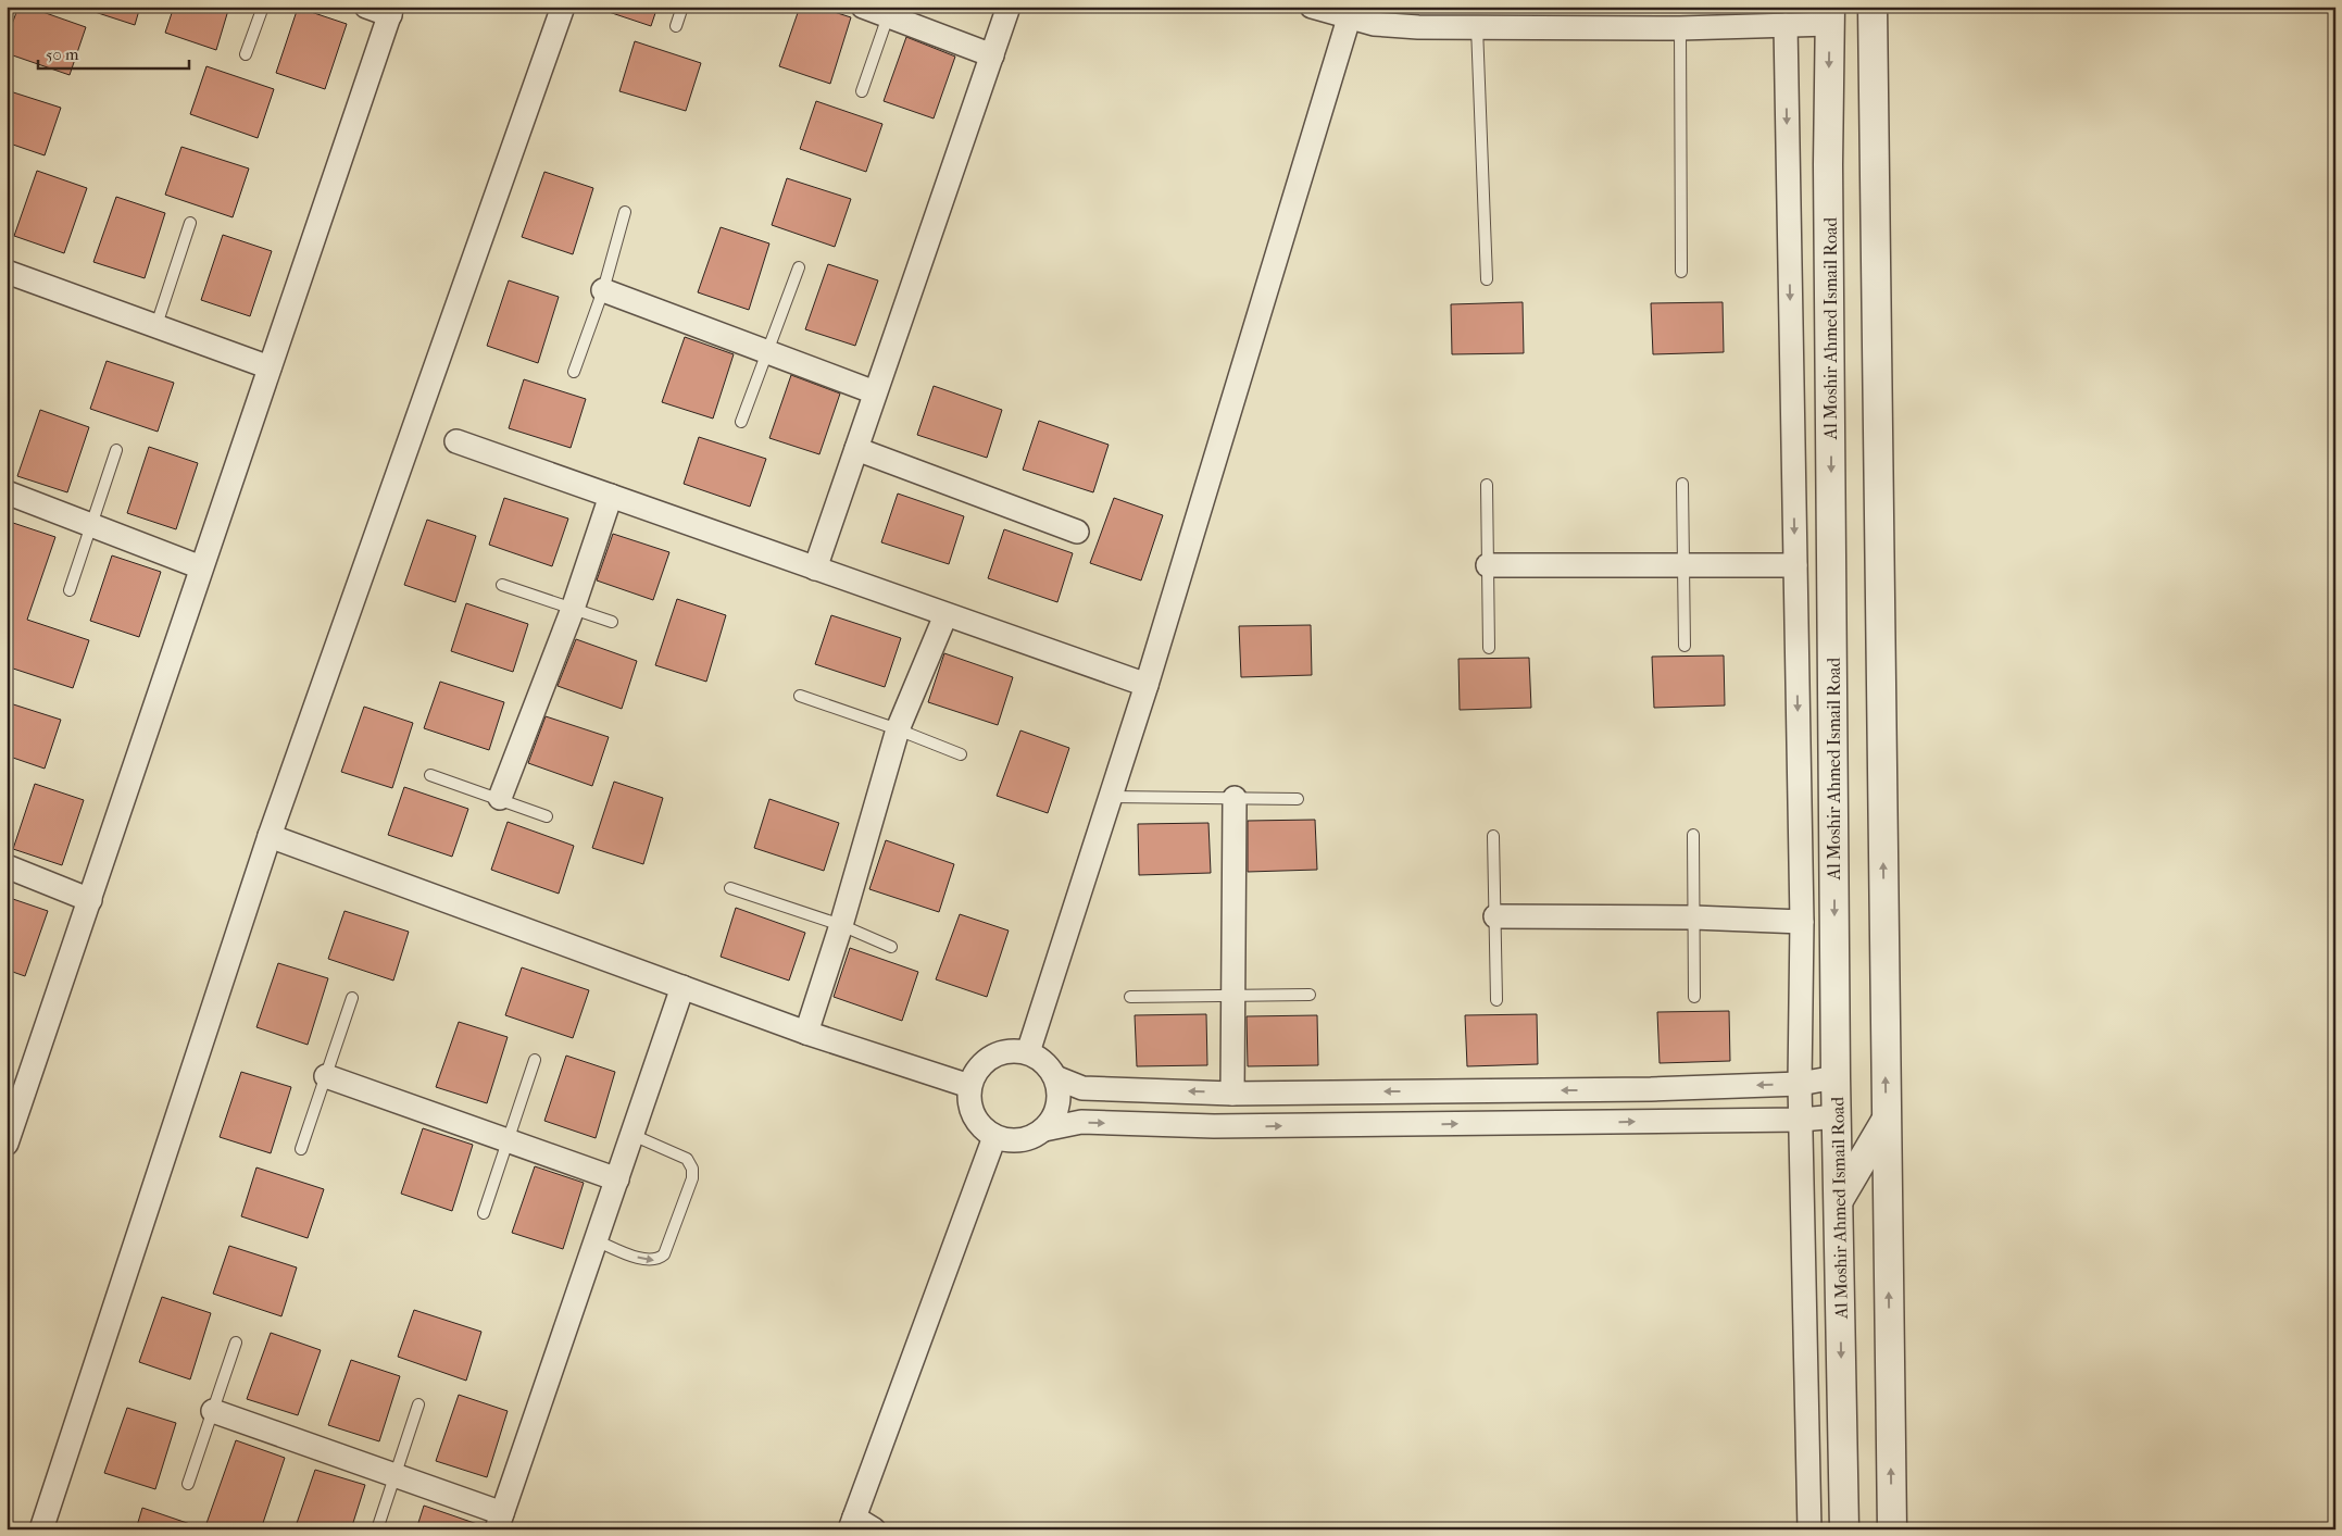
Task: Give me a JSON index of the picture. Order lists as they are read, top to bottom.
{
  "streets": {
    "street": ["Al Moshir Ahmed Ismail Road"]
  },
  "scale_bar": "50 m"
}
